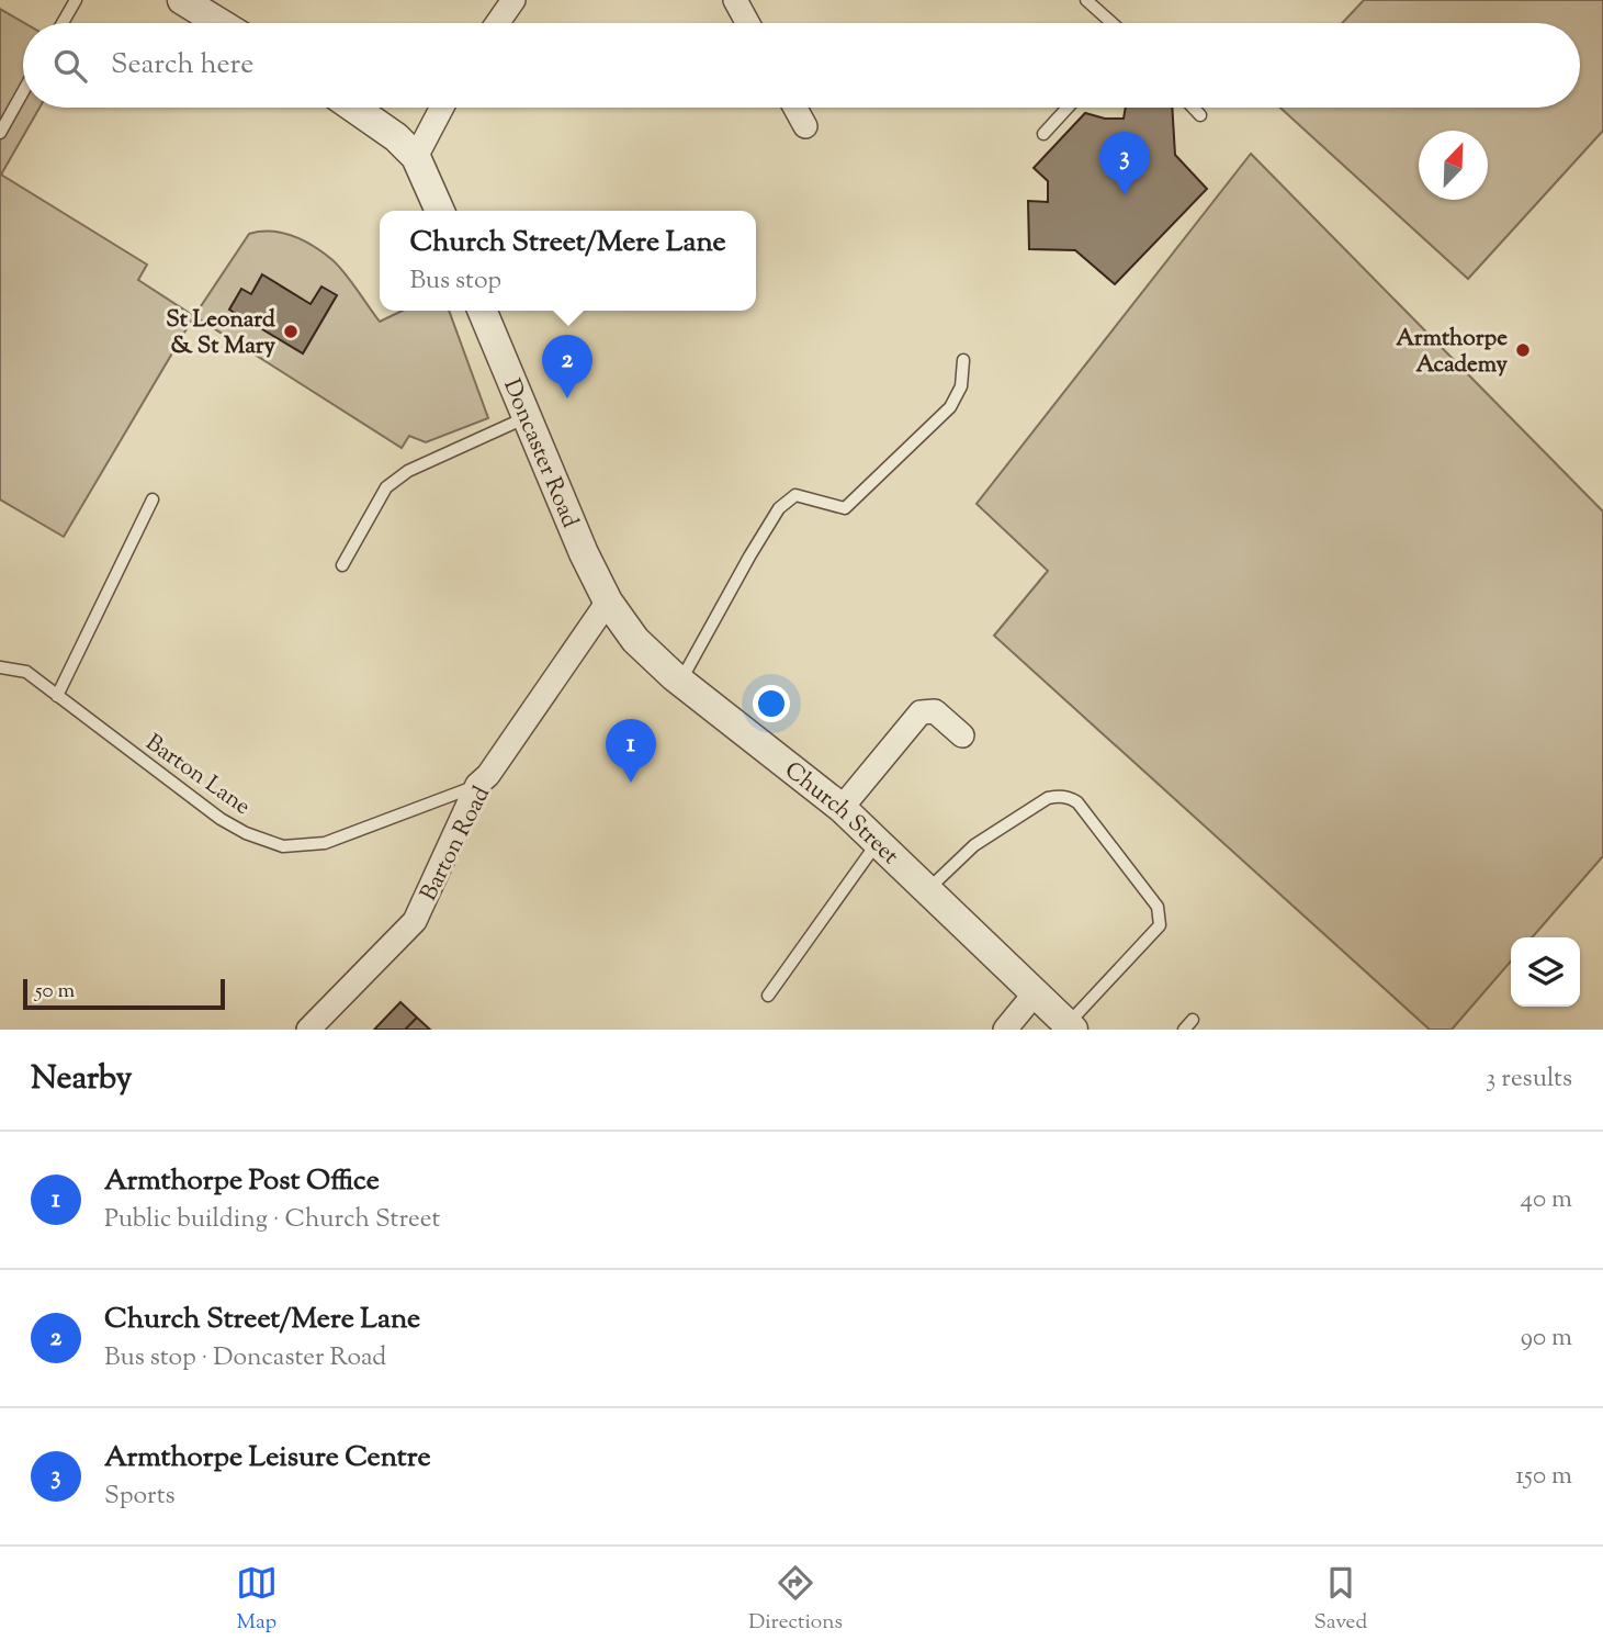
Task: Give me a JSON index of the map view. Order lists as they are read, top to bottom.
{
  "streets": {
    "street": ["Doncaster Road", "Church Street", "Barton Road"],
    "lane": ["Barton Lane"]
  },
  "crossings": [
    ["Doncaster Road", "Church Street"],
    ["Doncaster Road", "Barton Road"],
    ["Barton Lane", "Barton Road"],
    ["Church Street", "Barton Road"]
  ],
  "places": ["St Leonard & St Mary", "Armthorpe Academy"],
  "scale_bar": "50 m",
  "north": "top right",
  "page": {
    "search": "Search here",
    "pins": ["3", "2", "1"],
    "popup": ["Church Street/Mere Lane", "Bus stop"],
    "scale": "50 m",
    "heading": ["Nearby", "3 results"],
    "list": [
      {
        "mark": "1",
        "name": "Armthorpe Post Office",
        "note": "Public building · Church Street",
        "value": "40 m"
      },
      {
        "mark": "2",
        "name": "Church Street/Mere Lane",
        "note": "Bus stop · Doncaster Road",
        "value": "90 m"
      },
      {
        "mark": "3",
        "name": "Armthorpe Leisure Centre",
        "note": "Sports",
        "value": "150 m"
      }
    ],
    "nav": ["Map", "Directions", "Saved"]
  }
}
